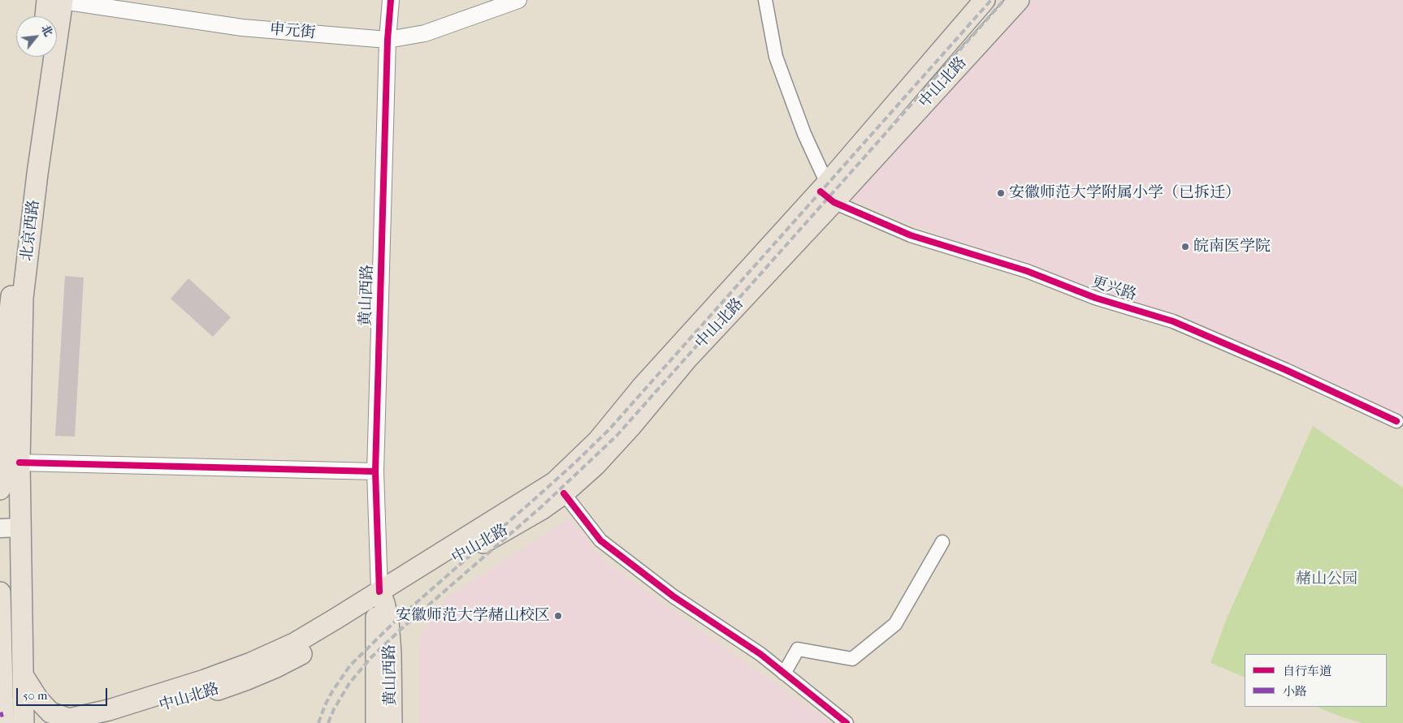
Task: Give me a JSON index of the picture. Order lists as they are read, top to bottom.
{
  "streets": {
    "main road": ["中山北路", "北京西路", "黄山西路"],
    "street": ["申元街", "更兴路"]
  },
  "crossings": [
    ["申元街", "北京西路"],
    ["申元街", "黄山西路"],
    ["中山北路", "北京西路"],
    ["中山北路", "更兴路"],
    ["中山北路", "黄山西路"]
  ],
  "parks": ["赭山公园"],
  "places": ["安徽师范大学附属小学（已拆迁）", "皖南医学院", "安徽师范大学赭山校区"],
  "legend": ["自行车道", "小路"],
  "scale_bar": "50 m",
  "north": "top right"
}
